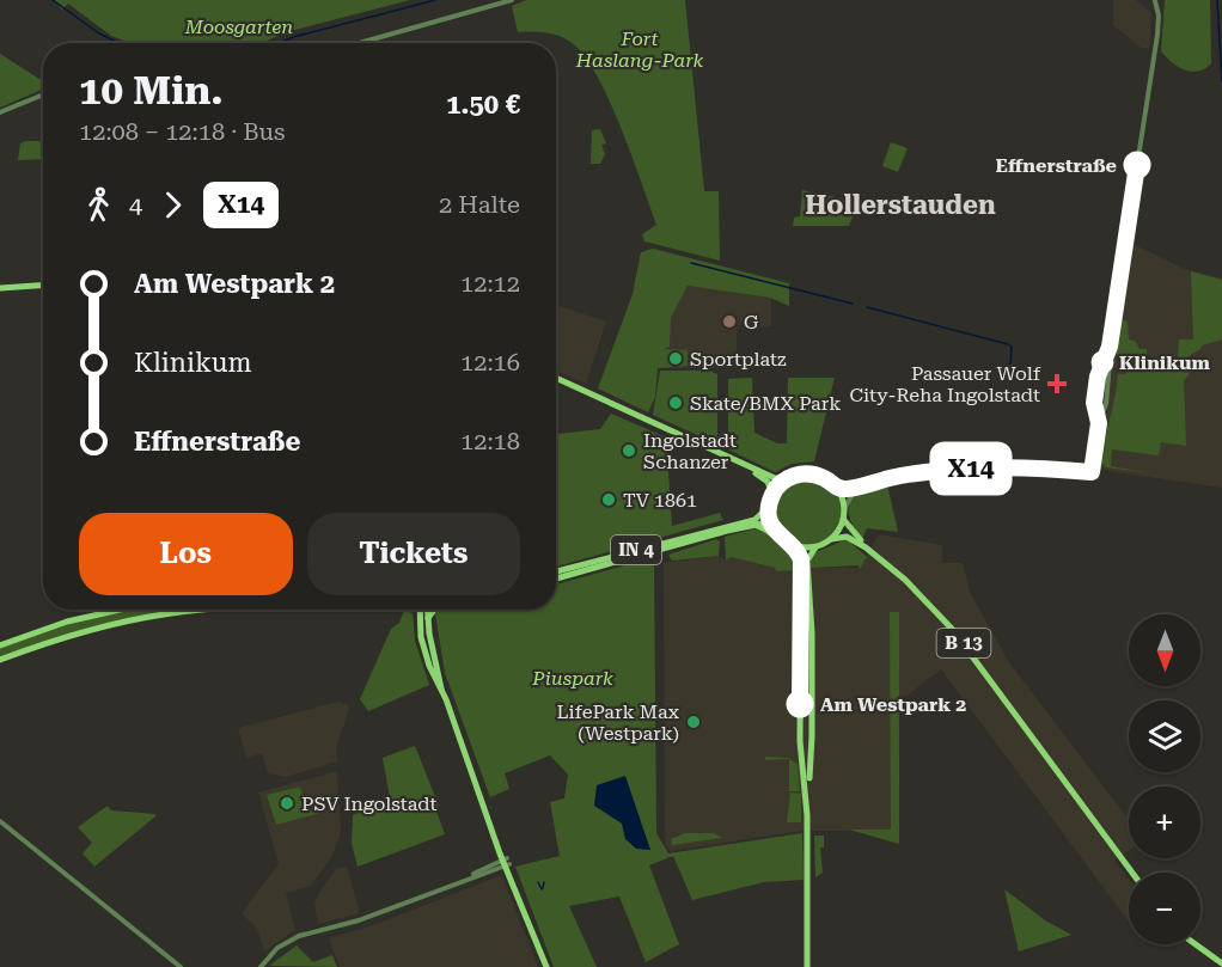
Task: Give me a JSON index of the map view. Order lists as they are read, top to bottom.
{
  "streets": {
    "main road": ["IN 4", "B 13"]
  },
  "crossings": [
    ["IN 4", "B 13"]
  ],
  "districts": ["Hollerstauden"],
  "parks": ["Moosgarten", "Fort Haslang-Park", "Piuspark"],
  "places": {
    "other": [
      "Effnerstraße",
      "G",
      "Sportplatz",
      "Klinikum",
      "Skate/BMX Park",
      "Ingolstadt Schanzer",
      "TV 1861",
      "Am Westpark 2",
      "LifePark Max (Westpark)",
      "PSV Ingolstadt"
    ],
    "health": ["Passauer Wolf City-Reha Ingolstadt"]
  },
  "lines": ["bus line X14"],
  "north": "bottom",
  "page": {
    "on_map": "X14",
    "heading": ["10 Min.", "12:08 – 12:18 · Bus", "1.50 €"],
    "legs": ["4", "X14", "2 Halte"],
    "list": [
      {
        "name": "Am Westpark 2",
        "value": "12:12"
      },
      {
        "name": "Klinikum",
        "value": "12:16"
      },
      {
        "name": "Effnerstraße",
        "value": "12:18"
      }
    ],
    "buttons": ["Los", "Tickets"],
    "map_buttons": ["+", "−"]
  }
}
